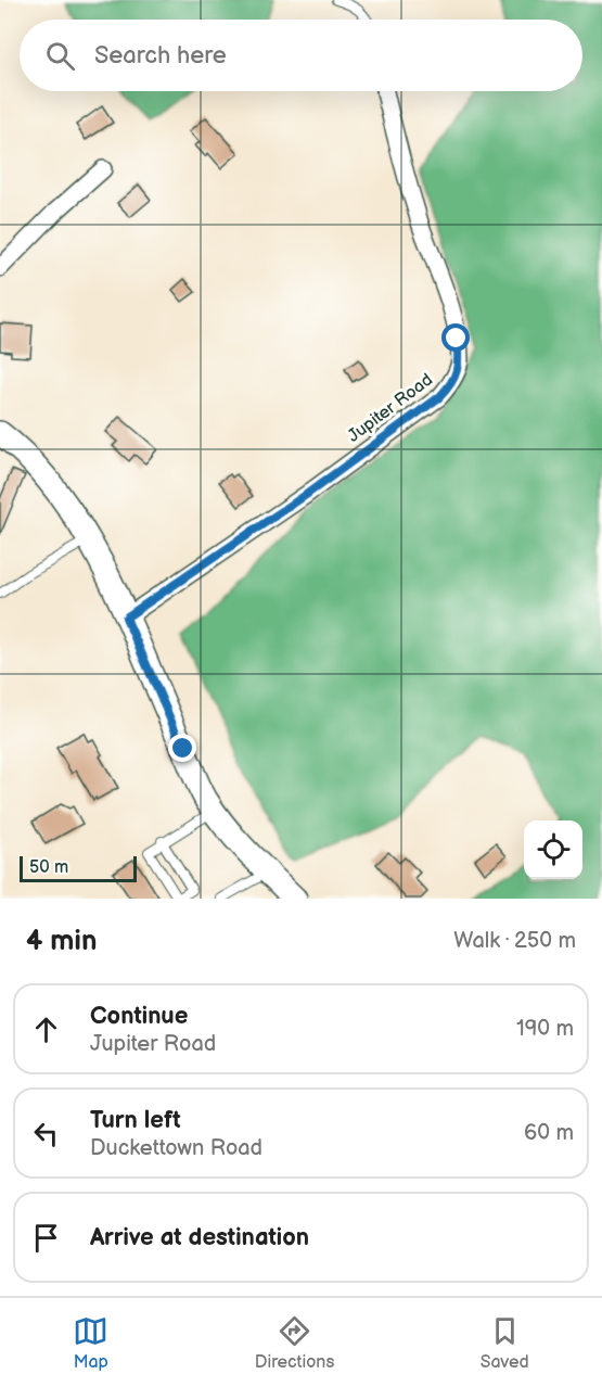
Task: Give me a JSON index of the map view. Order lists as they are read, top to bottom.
{
  "streets": {
    "street": ["Jupiter Road"]
  },
  "scale_bar": "50 m",
  "page": {
    "search": "Search here",
    "scale": "50 m",
    "heading": ["4 min", "Walk · 250 m"],
    "list": [
      ["Continue", "Jupiter Road", "190 m"],
      ["Turn left", "Duckettown Road", "60 m"],
      "Arrive at destination"
    ],
    "nav": ["Map", "Directions", "Saved"]
  }
}
